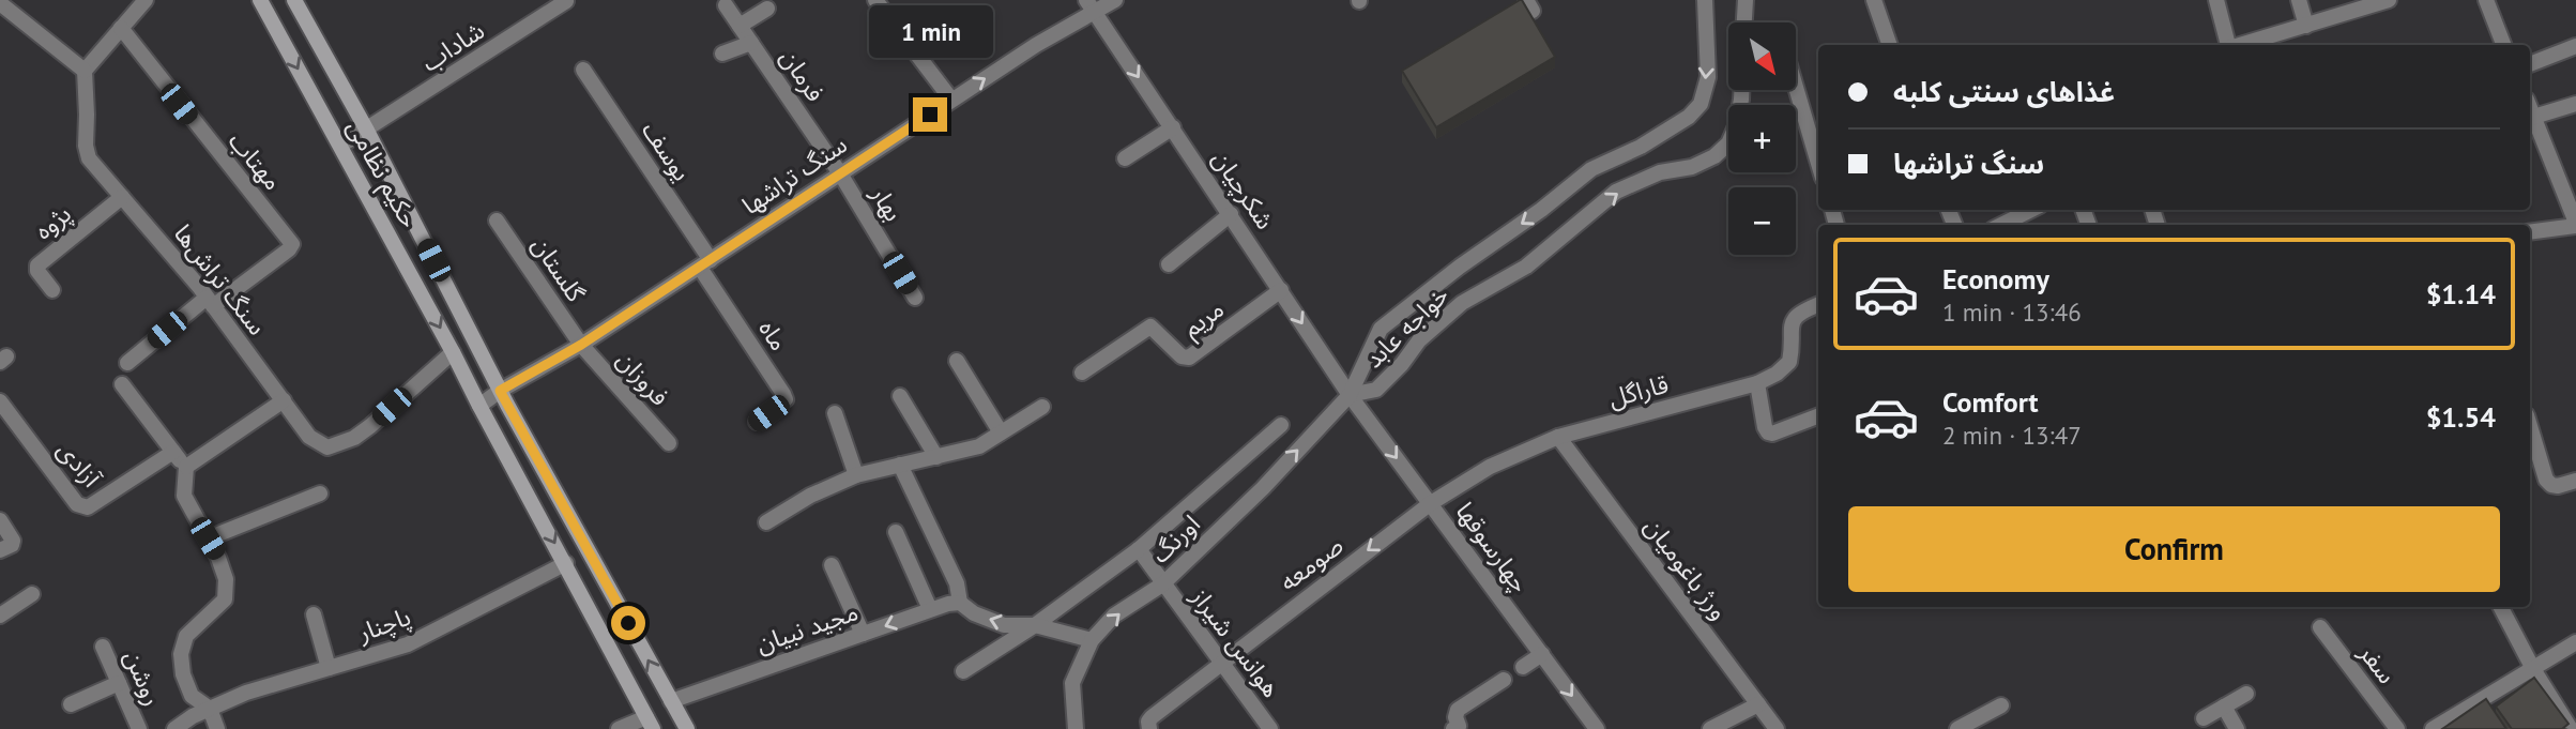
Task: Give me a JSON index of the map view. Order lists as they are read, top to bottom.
{
  "streets": {
    "main road": ["حکیم نظامی"],
    "street": [
      "شاداب",
      "فرمان",
      "یوسف",
      "مهتاب",
      "سنگ تراشها",
      "شکرچیان",
      "بهار",
      "پژوه",
      "گلستان",
      "سنگ تراش‌ها",
      "مریم",
      "خواجه عابد",
      "ماه",
      "فروزان",
      "قاراگل",
      "آزادی",
      "اورنگ",
      "چهارسوقها",
      "صومعه",
      "ورژ باغومیان",
      "پاچنار",
      "مجید نبیان",
      "هوانس شیراز",
      "سفر",
      "روشن"
    ]
  },
  "crossings": [
    ["شاداب", "حکیم نظامی"],
    ["فرمان", "سنگ تراشها"],
    ["فرمان", "بهار"],
    ["یوسف", "سنگ تراشها"],
    ["یوسف", "ماه"],
    ["مهتاب", "سنگ تراش‌ها"],
    ["حکیم نظامی", "سنگ تراشها"],
    ["حکیم نظامی", "سنگ تراش‌ها"],
    ["حکیم نظامی", "پاچنار"],
    ["حکیم نظامی", "مجید نبیان"],
    ["سنگ تراشها", "شکرچیان"],
    ["سنگ تراشها", "بهار"],
    ["سنگ تراشها", "گلستان"],
    ["سنگ تراشها", "ماه"],
    ["سنگ تراشها", "فروزان"],
    ["شکرچیان", "مریم"],
    ["شکرچیان", "خواجه عابد"],
    ["شکرچیان", "اورنگ"],
    ["شکرچیان", "چهارسوقها"],
    ["پژوه", "سنگ تراش‌ها"],
    ["گلستان", "فروزان"],
    ["خواجه عابد", "اورنگ"],
    ["خواجه عابد", "چهارسوقها"],
    ["قاراگل", "چهارسوقها"],
    ["قاراگل", "صومعه"],
    ["قاراگل", "ورژ باغومیان"],
    ["اورنگ", "چهارسوقها"],
    ["اورنگ", "هوانس شیراز"],
    ["چهارسوقها", "صومعه"],
    ["صومعه", "هوانس شیراز"]
  ],
  "one_way": ["شکرچیان", "چهارسوقها", "صومعه"],
  "north": "bottom right",
  "page": {
    "bubble": "1 min",
    "map_buttons": ["+", "−"],
    "banner": ["غذاهای سنتی کلبه", "سنگ تراشها"],
    "list": [
      {
        "name": "Economy",
        "note": "1 min · 13:46",
        "value": "$1.14"
      },
      {
        "name": "Comfort",
        "note": "2 min · 13:47",
        "value": "$1.54"
      }
    ],
    "buttons": "Confirm"
  }
}
